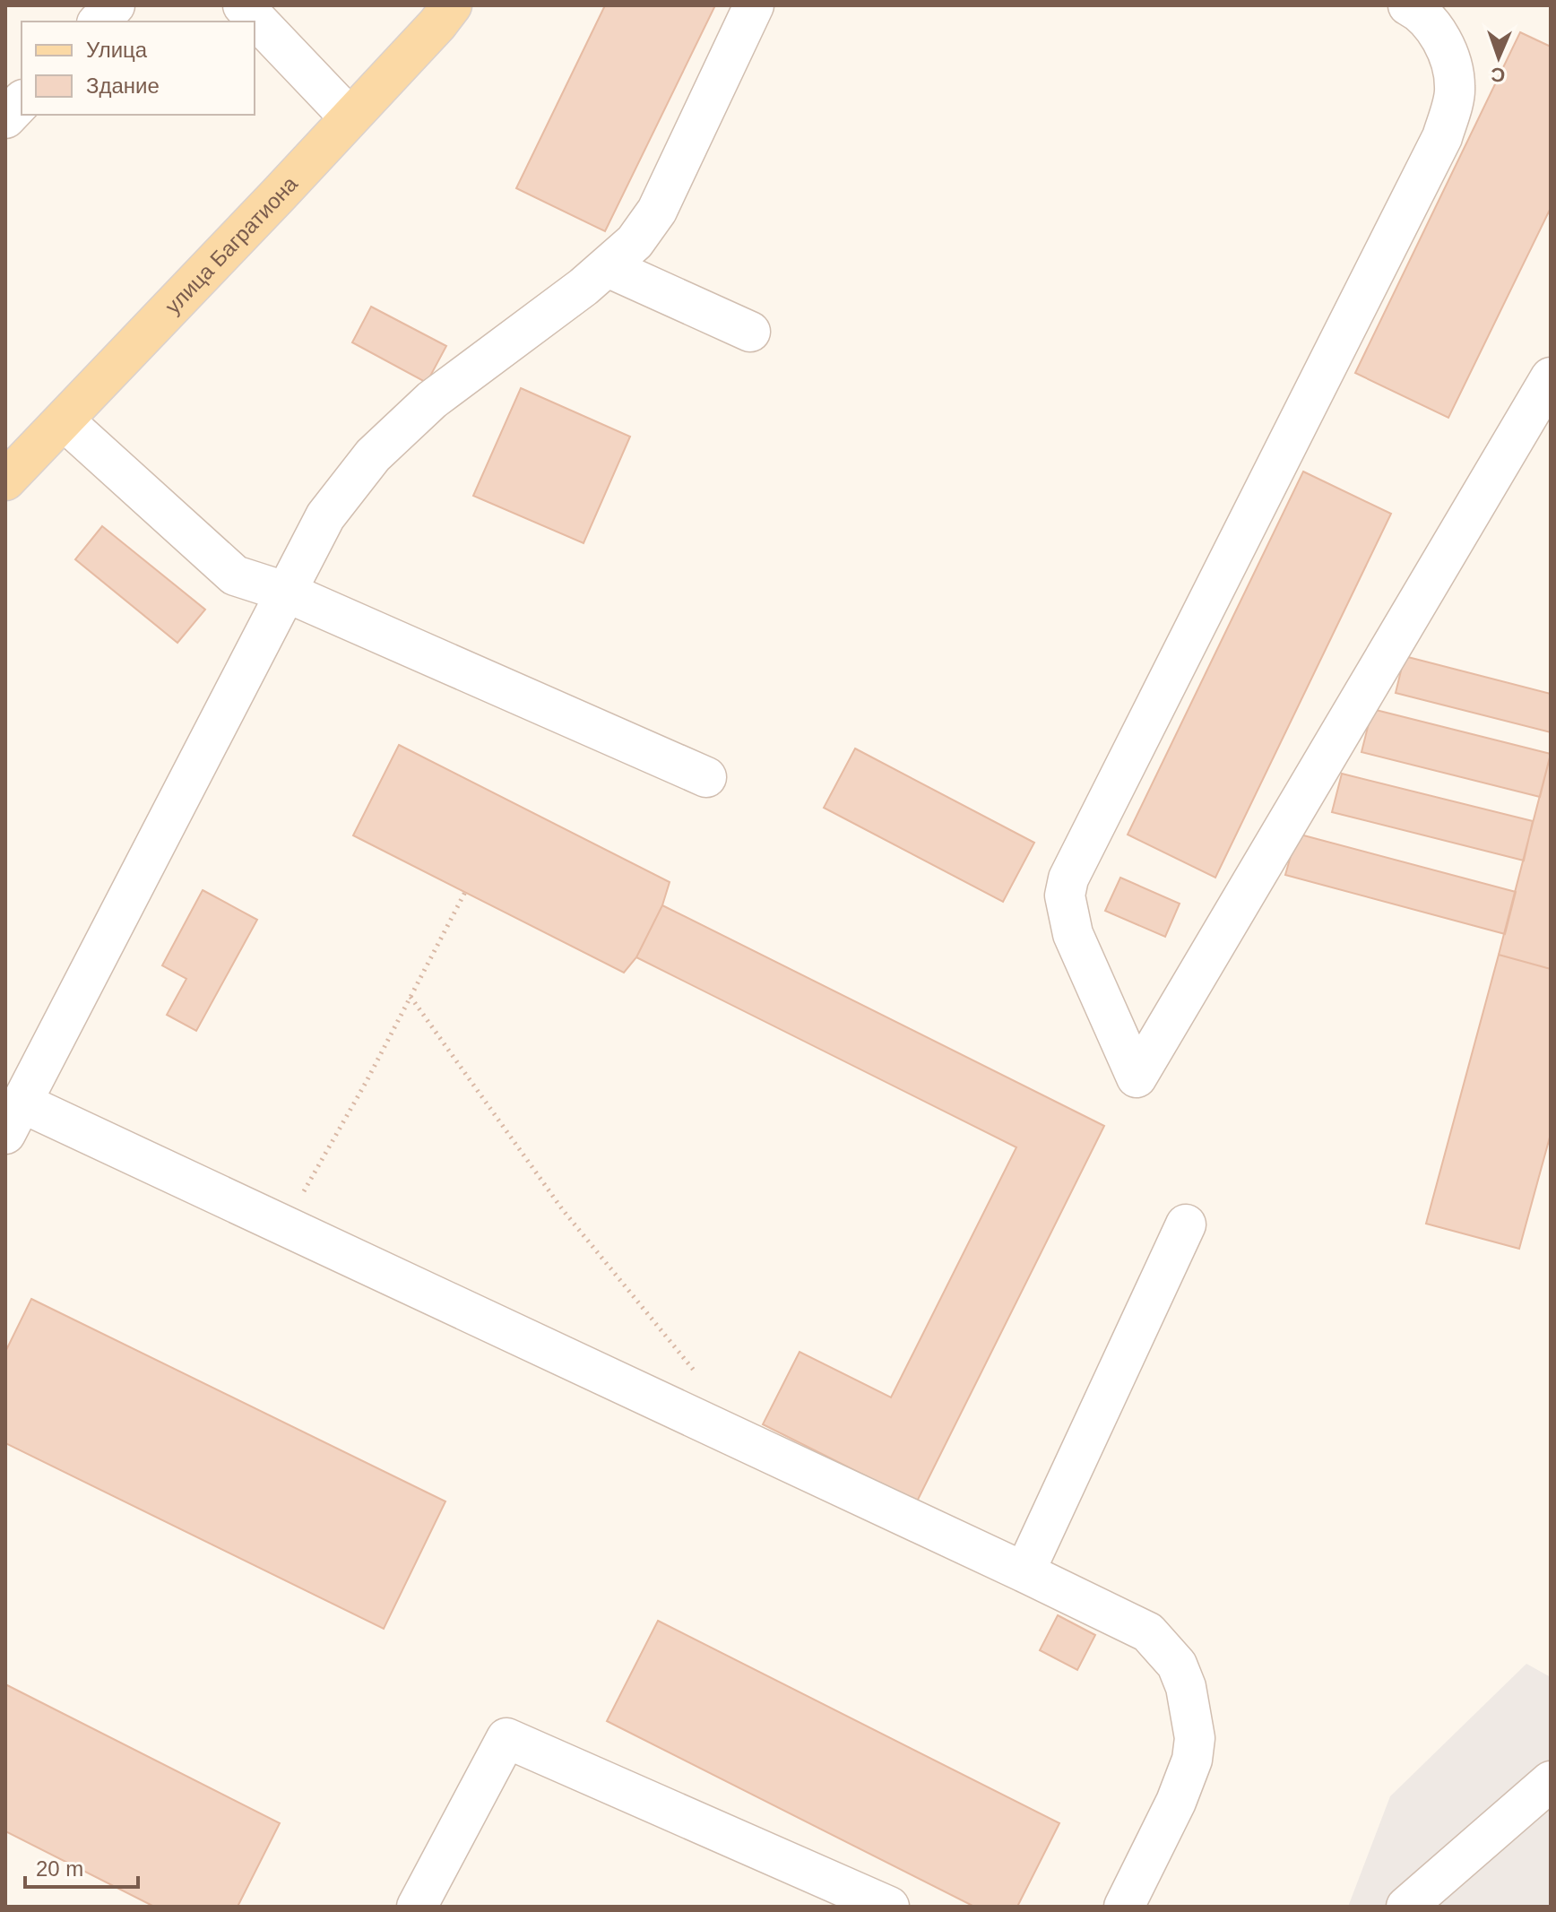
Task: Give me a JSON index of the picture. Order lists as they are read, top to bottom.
{
  "streets": {
    "main road": ["улица Багратиона"]
  },
  "legend": ["Улица", "Здание"],
  "scale_bar": "20 m",
  "north": "bottom"
}
